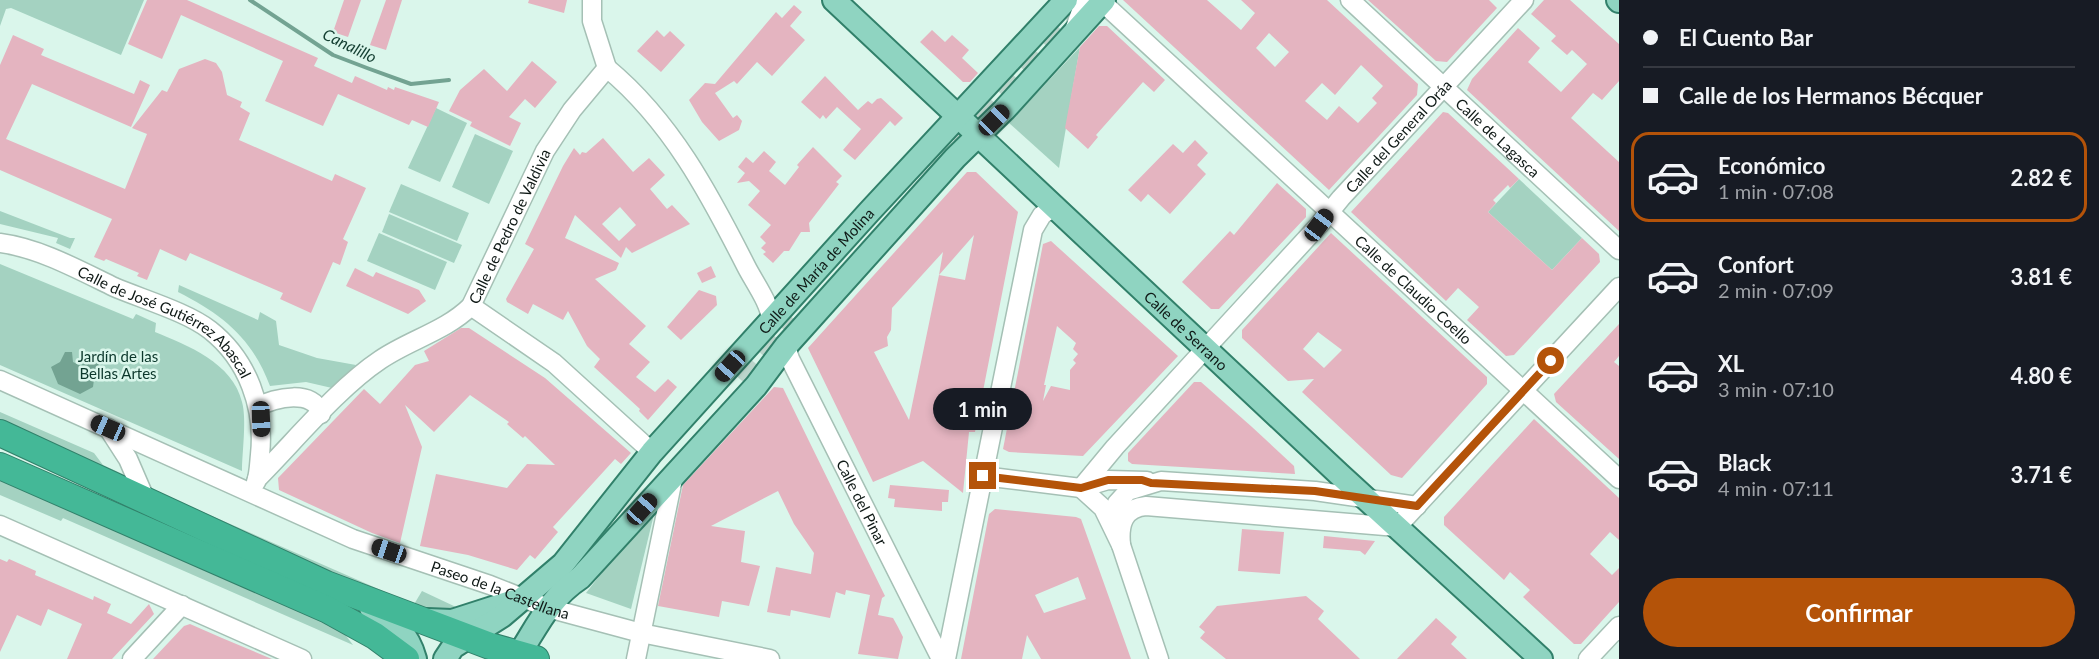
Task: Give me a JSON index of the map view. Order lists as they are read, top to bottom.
{
  "streets": {
    "main road": ["Calle de María de Molina", "Calle de Serrano"],
    "street": [
      "Calle del General Oráa",
      "Calle de Lagasca",
      "Calle de Pedro de Valdivia",
      "Calle de Claudio Coello",
      "Calle de José Gutiérrez Abascal",
      "Calle del Pinar",
      "Paseo de la Castellana"
    ]
  },
  "crossings": [
    ["Calle del General Oráa", "Calle de Lagasca"],
    ["Calle del General Oráa", "Calle de Claudio Coello"],
    ["Calle del General Oráa", "Calle de Serrano"],
    ["Calle de Pedro de Valdivia", "Calle de José Gutiérrez Abascal"],
    ["Calle de Pedro de Valdivia", "Paseo de la Castellana"],
    ["Calle de María de Molina", "Calle de Claudio Coello"],
    ["Calle de María de Molina", "Calle de Serrano"],
    ["Calle de María de Molina", "Calle del Pinar"],
    ["Calle de María de Molina", "Paseo de la Castellana"],
    ["Calle de José Gutiérrez Abascal", "Paseo de la Castellana"]
  ],
  "water": ["Canalillo"],
  "parks": ["Jardín de las Bellas Artes"],
  "page": {
    "banner": ["El Cuento Bar", "Calle de los Hermanos Bécquer"],
    "list": [
      {
        "name": "Económico",
        "note": "1 min · 07:08",
        "value": "2.82 €"
      },
      {
        "name": "Confort",
        "note": "2 min · 07:09",
        "value": "3.81 €"
      },
      {
        "name": "XL",
        "note": "3 min · 07:10",
        "value": "4.80 €"
      },
      {
        "name": "Black",
        "note": "4 min · 07:11",
        "value": "3.71 €"
      }
    ],
    "bubble": "1 min",
    "buttons": "Confirmar"
  }
}
